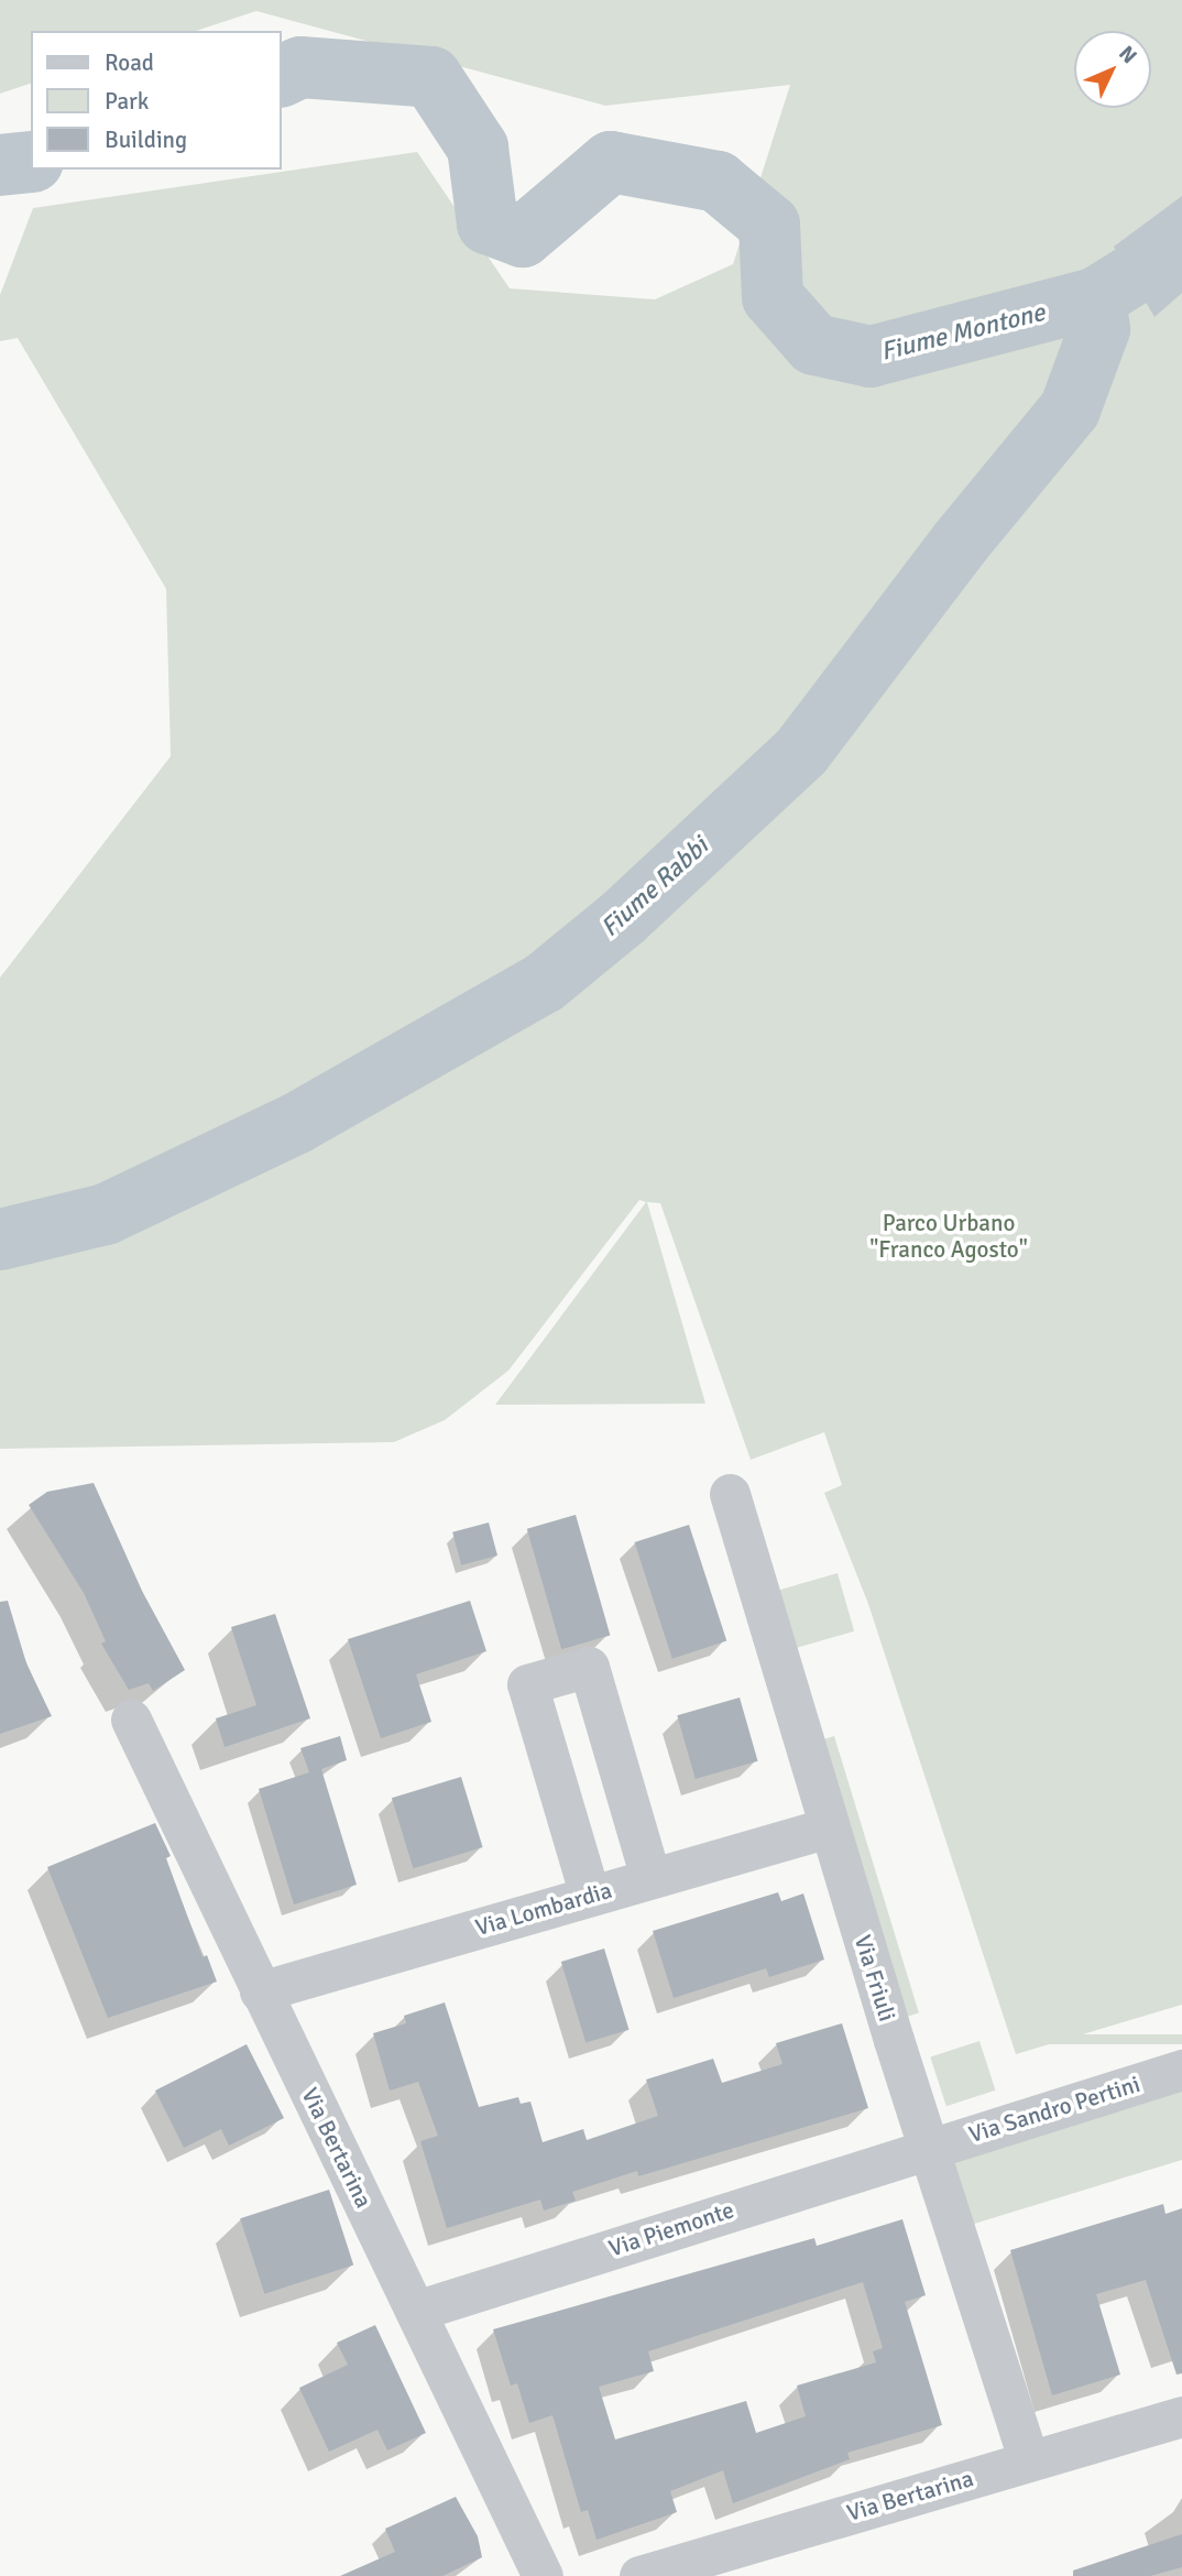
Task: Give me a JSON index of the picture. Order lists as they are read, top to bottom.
{
  "streets": {
    "street": [
      "Via Lombardia",
      "Via Friuli",
      "Via Sandro Pertini",
      "Via Bertarina",
      "Via Piemonte"
    ]
  },
  "crossings": [
    ["Via Lombardia", "Via Friuli"],
    ["Via Lombardia", "Via Bertarina"],
    ["Via Friuli", "Via Sandro Pertini"],
    ["Via Friuli", "Via Bertarina"],
    ["Via Friuli", "Via Piemonte"],
    ["Via Sandro Pertini", "Via Piemonte"],
    ["Via Bertarina", "Via Piemonte"]
  ],
  "water": ["Fiume Montone", "Fiume Rabbi"],
  "parks": ["Parco Urbano \"Franco Agosto\""],
  "legend": ["Road", "Park", "Building"],
  "north": "top right"
}
